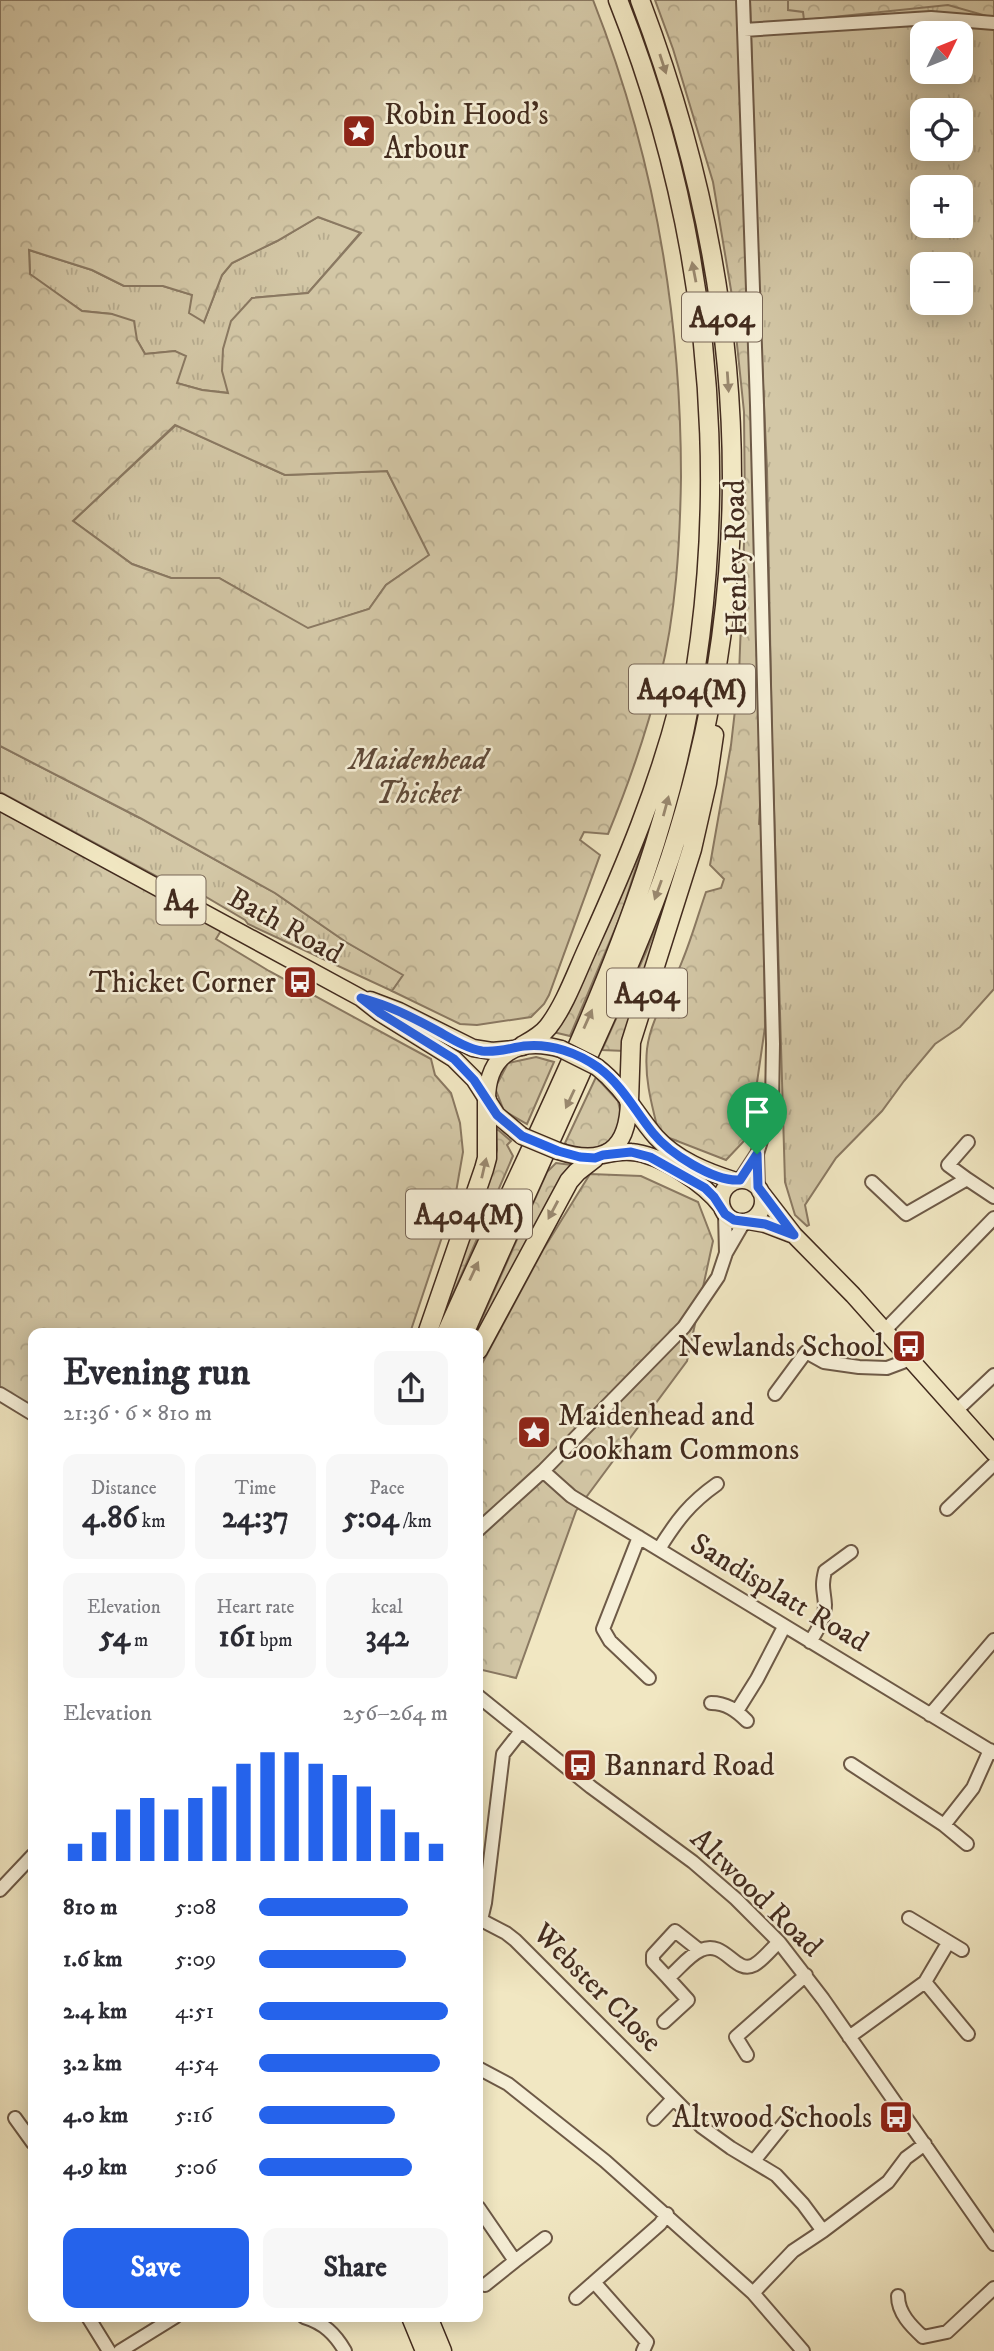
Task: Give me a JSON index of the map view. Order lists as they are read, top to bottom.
{
  "streets": {
    "highway": ["A404", "A404(M)"],
    "main road": ["A4", "Bath Road"],
    "street": [
      "Henley Road",
      "Sandisplatt Road",
      "Altwood Road",
      "Webster Close"
    ]
  },
  "crossings": [
    ["A404", "A404(M)"],
    ["A404", "Bath Road"],
    ["A404(M)", "Bath Road"]
  ],
  "parks": ["Maidenhead Thicket"],
  "places": {
    "place": ["Robin Hood's Arbour", "Maidenhead and Cookham Commons"],
    "bus stop": [
      "Thicket Corner",
      "Newlands School",
      "Bannard Road",
      "Altwood Schools"
    ]
  },
  "north": "top right",
  "page": {
    "map_buttons": ["+", "−"],
    "heading": ["Evening run", "21:36 · 6 × 810 m"],
    "stats": [
      ["Distance", "4.86 km"],
      ["Time", "24:37"],
      ["Pace", "5:04 /km"],
      ["Elevation", "54 m"],
      ["Heart rate", "161 bpm"],
      ["kcal", "342"]
    ],
    "chart": ["Elevation", "256–264 m"],
    "list": [
      {
        "name": "810 m",
        "note": "5:08"
      },
      {
        "name": "1.6 km",
        "note": "5:09"
      },
      {
        "name": "2.4 km",
        "note": "4:51"
      },
      {
        "name": "3.2 km",
        "note": "4:54"
      },
      {
        "name": "4.0 km",
        "note": "5:16"
      },
      {
        "name": "4.9 km",
        "note": "5:06"
      }
    ],
    "buttons": ["Save", "Share"]
  }
}
